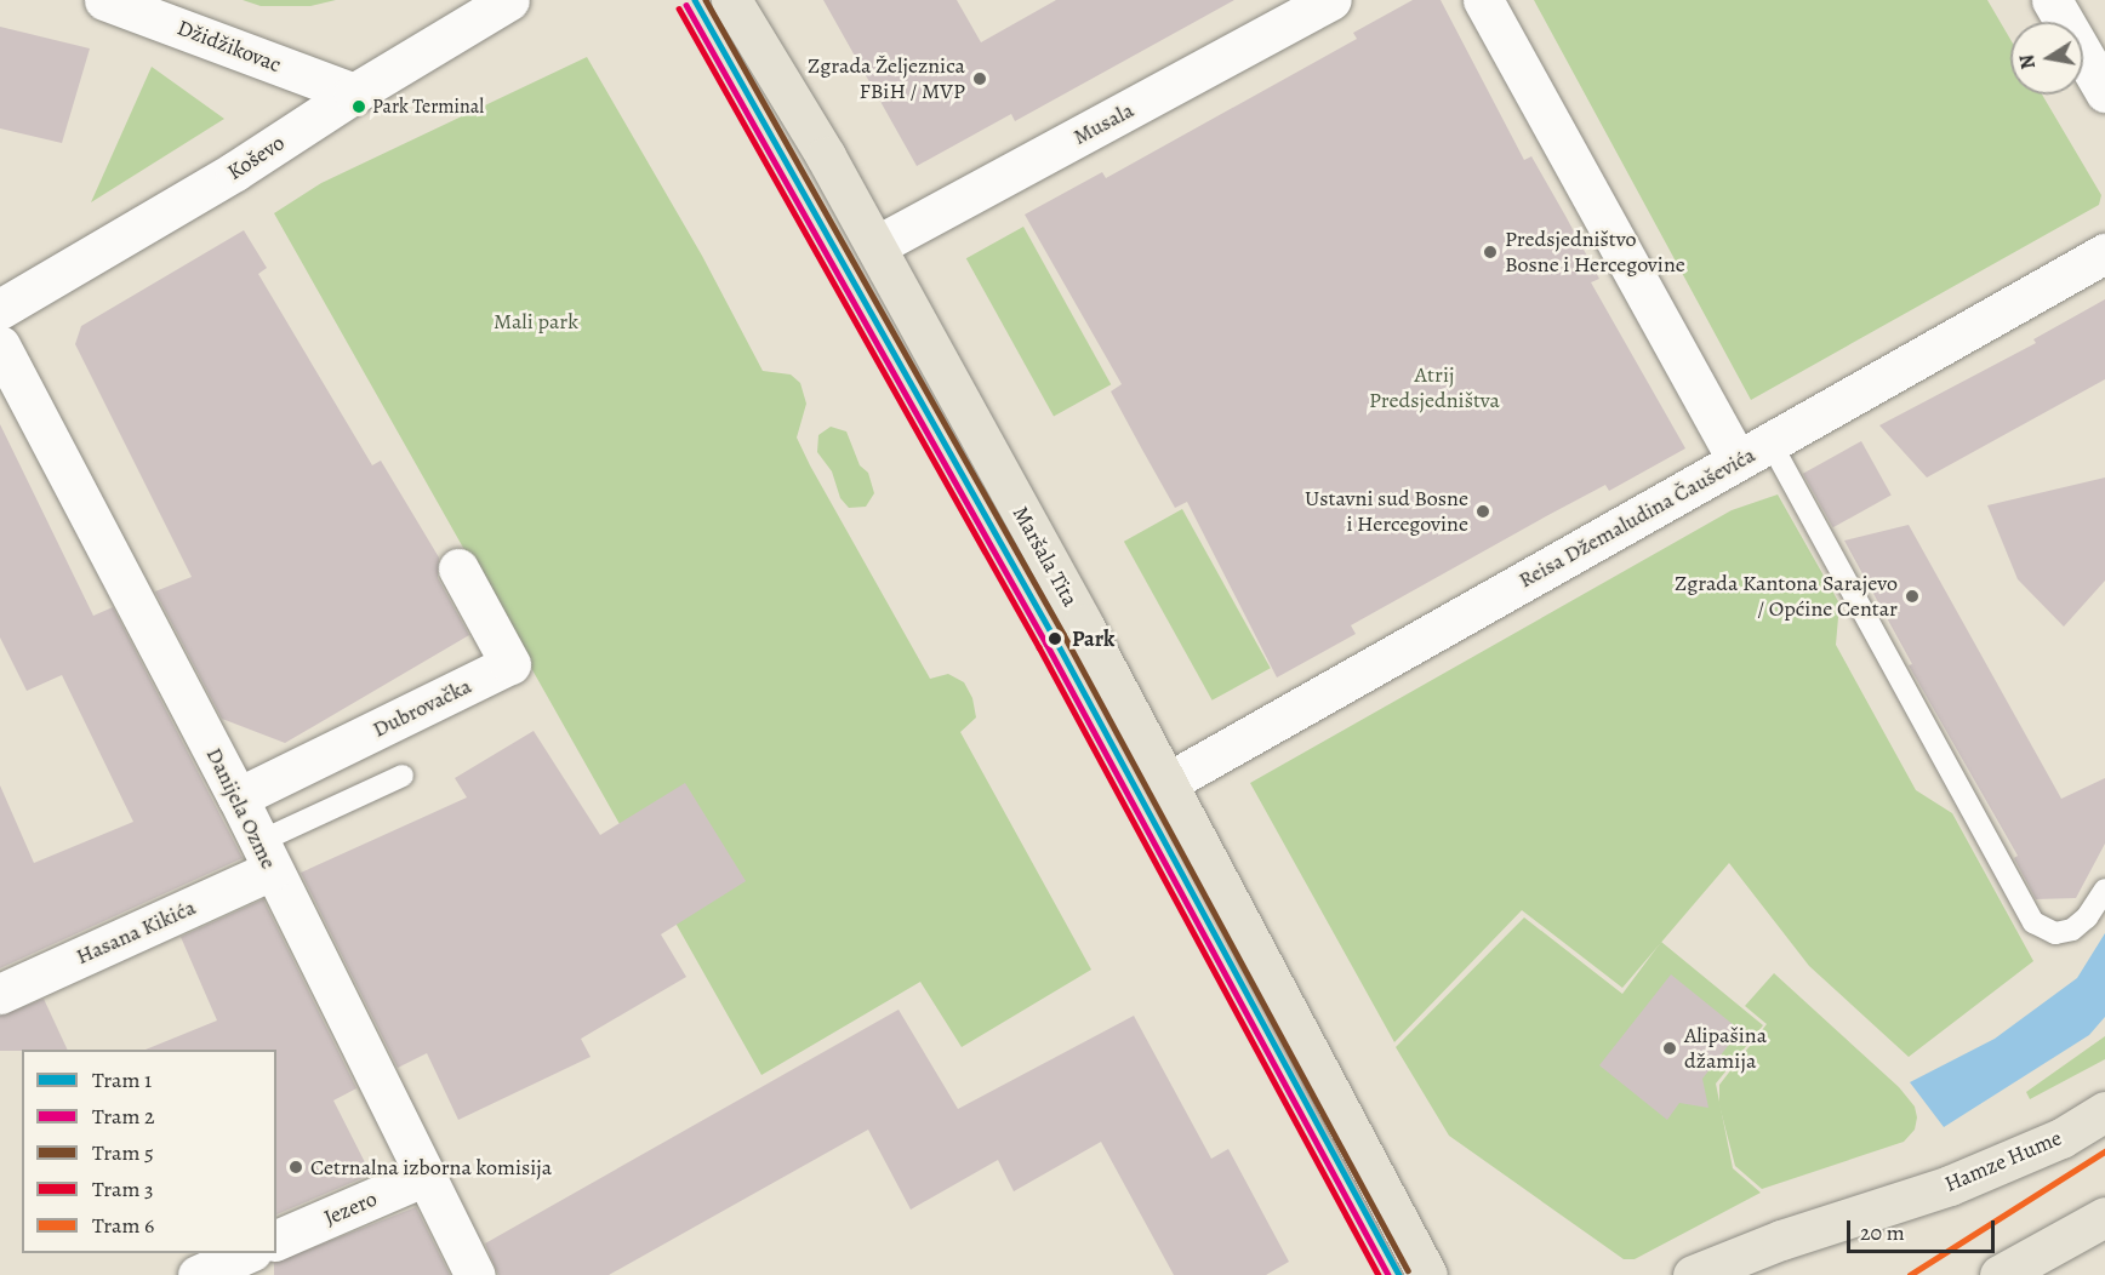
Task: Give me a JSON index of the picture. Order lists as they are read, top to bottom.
{
  "streets": {
    "main road": ["Maršala Tita", "Hamze Hume"],
    "street": [
      "Džidžikovac",
      "Musala",
      "Koševo",
      "Reisa Džemaludina Čauševića",
      "Dubrovačka",
      "Danijela Ozme",
      "Hasana Kikića",
      "Jezero"
    ]
  },
  "crossings": [
    ["Džidžikovac", "Koševo"],
    ["Musala", "Maršala Tita"],
    ["Reisa Džemaludina Čauševića", "Maršala Tita"],
    ["Dubrovačka", "Danijela Ozme"],
    ["Danijela Ozme", "Hasana Kikića"],
    ["Danijela Ozme", "Jezero"]
  ],
  "parks": ["Mali park", "Atrij Predsjedništva"],
  "places": [
    "Zgrada Željeznica FBiH / MVP",
    "Park Terminal",
    "Predsjedništvo Bosne i Hercegovine",
    "Ustavni sud Bosne i Hercegovine",
    "Zgrada Kantona Sarajevo / Općine Centar",
    "Park",
    "Alipašina džamija",
    "Cetrnalna izborna komisija"
  ],
  "lines": [
    "tram line 1",
    "tram line 5",
    "tram line 2",
    "tram line 3",
    "tram line 6"
  ],
  "legend": [
    "Tram 1",
    "Tram 2",
    "Tram 5",
    "Tram 3",
    "Tram 6"
  ],
  "scale_bar": "20 m",
  "north": "left"
}
